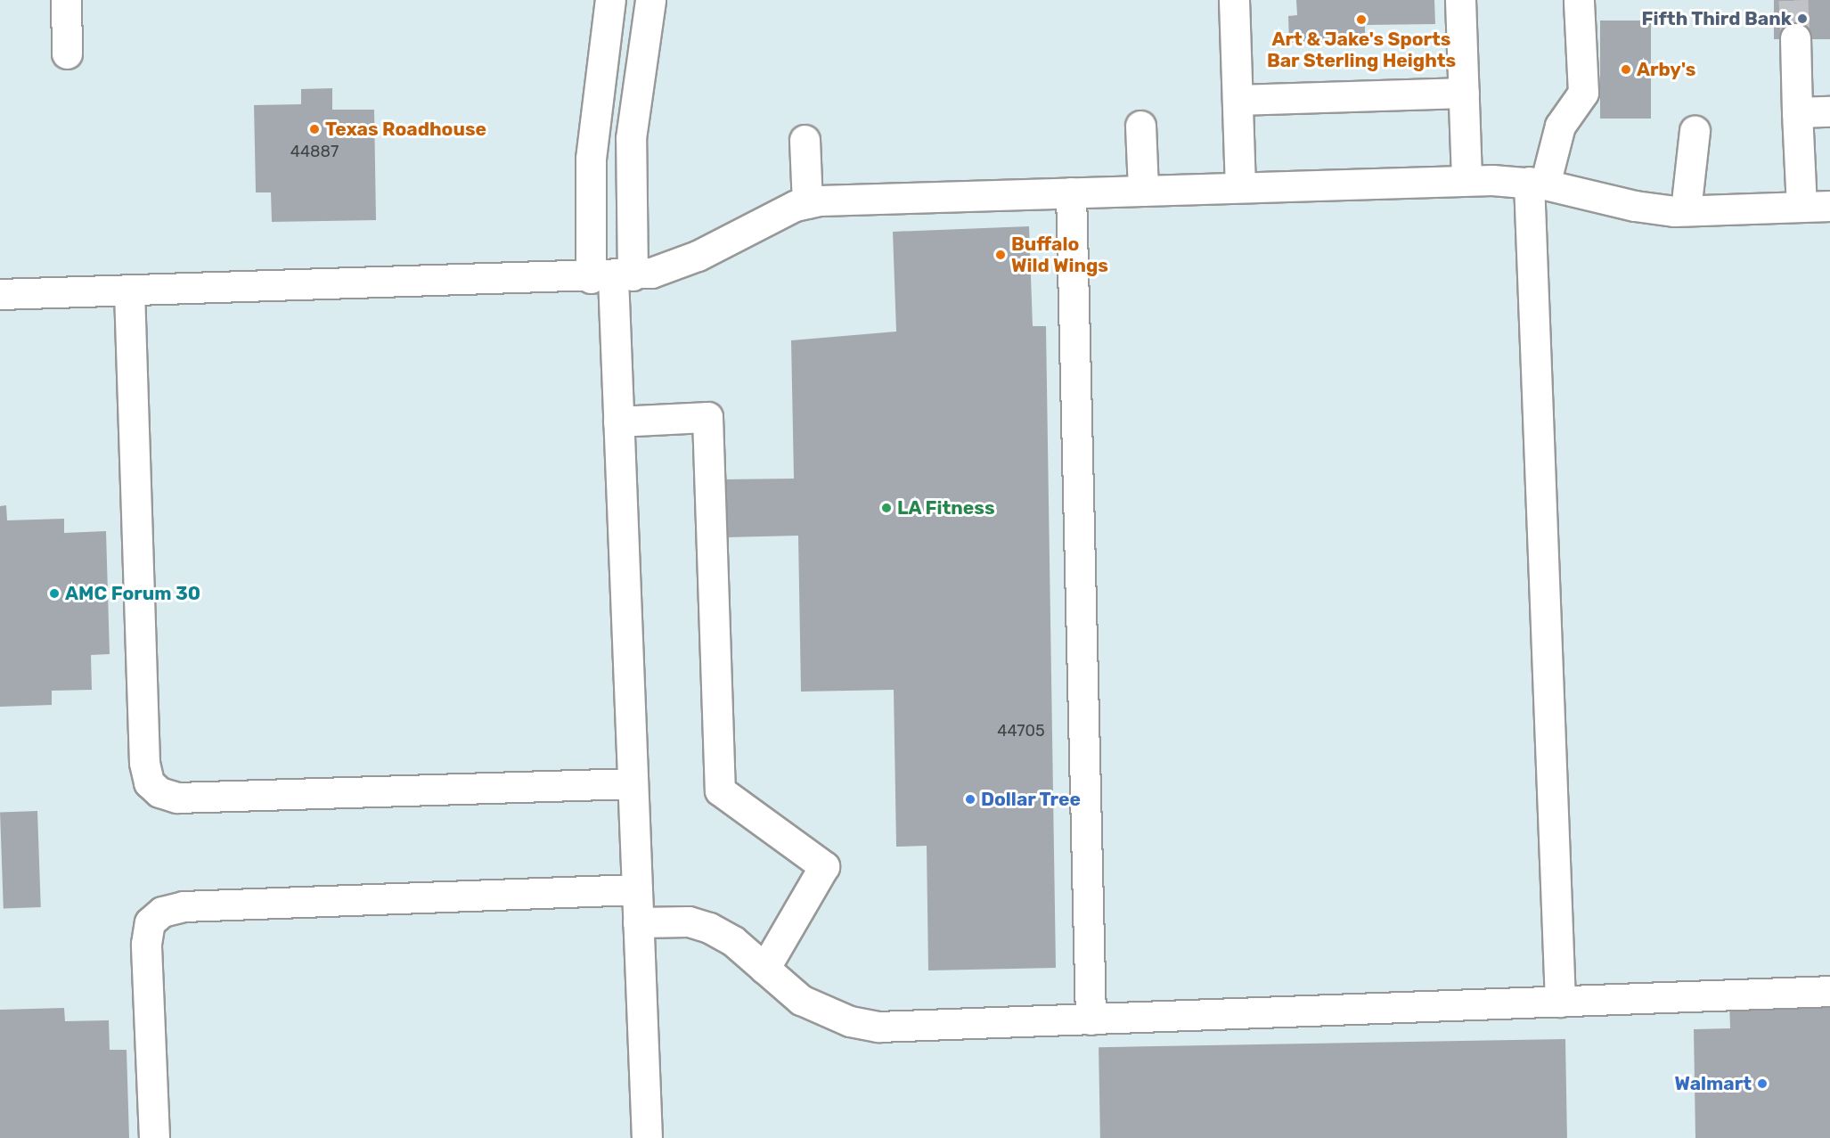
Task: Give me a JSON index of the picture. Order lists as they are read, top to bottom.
{
  "places": [
    "Fifth Third Bank",
    "Art & Jake's Sports Bar Sterling Heights",
    "Arby's",
    "Texas Roadhouse",
    "Buffalo Wild Wings",
    "LA Fitness",
    "AMC Forum 30",
    "Dollar Tree",
    "Walmart"
  ],
  "house_numbers": ["44887", "44705"]
}
